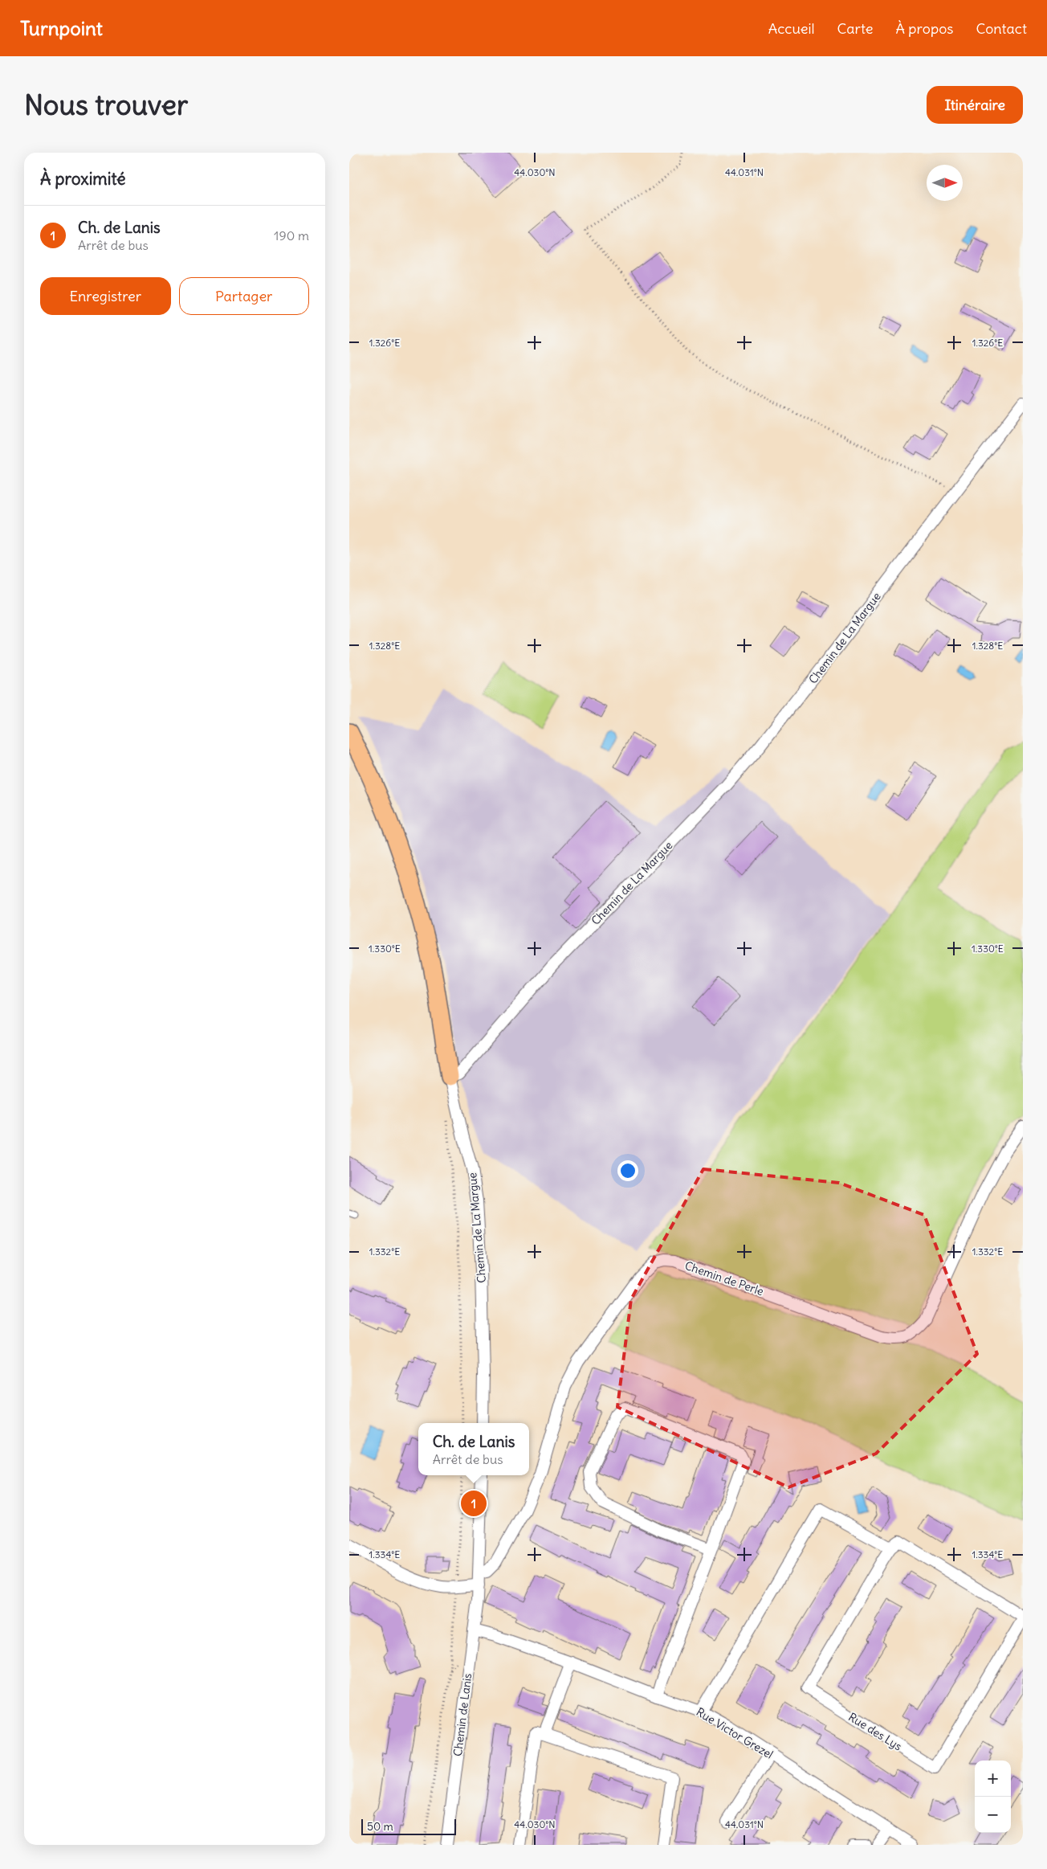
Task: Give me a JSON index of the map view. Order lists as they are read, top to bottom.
{
  "streets": {
    "street": [
      "Chemin de La Margue",
      "Chemin de Perle",
      "Chemin de Lanis",
      "Rue des Lys",
      "Rue Victor Grezel"
    ]
  },
  "crossings": [
    ["Chemin de Lanis", "Rue Victor Grezel"]
  ],
  "scale_bar": "50 m",
  "north": "right",
  "page": {
    "header": "Turnpoint",
    "nav": [
      "Accueil",
      "Carte",
      "À propos",
      "Contact"
    ],
    "buttons": [
      "Itinéraire",
      ["Enregistrer", "Partager"]
    ],
    "title": "Nous trouver",
    "heading": "À proximité",
    "list": [
      {
        "mark": "1",
        "name": "Ch. de Lanis",
        "note": "Arrêt de bus",
        "value": "190 m"
      }
    ],
    "popup": ["Ch. de Lanis", "Arrêt de bus"],
    "pins": "1",
    "map_buttons": ["+", "−"],
    "scale": "50 m"
  },
  "coordinates": [
    "44.030°N",
    "44.031°N",
    "1.326°E",
    "1.328°E",
    "1.330°E",
    "1.332°E",
    "1.334°E"
  ]
}
